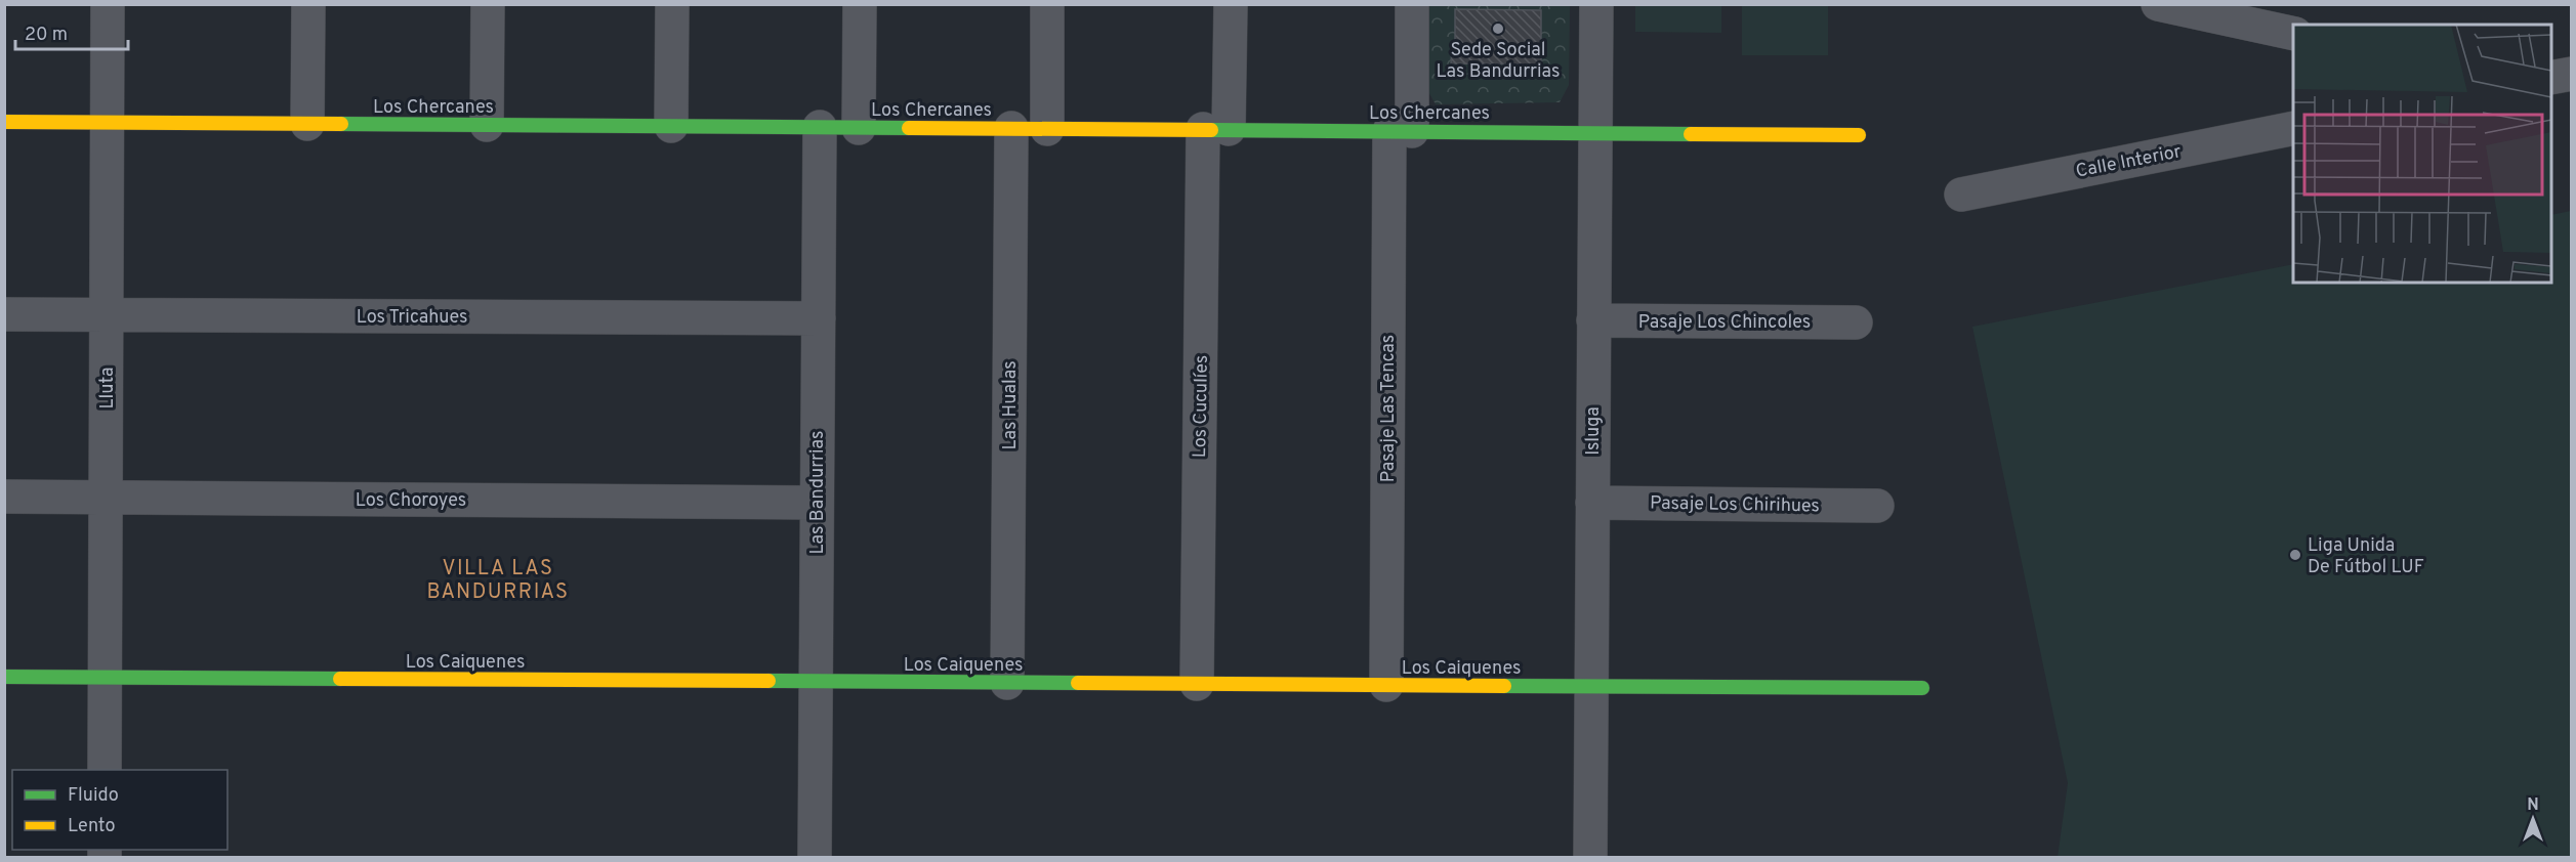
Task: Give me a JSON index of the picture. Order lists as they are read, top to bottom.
{
  "streets": {
    "street": [
      "Los Chercanes",
      "Calle Interior",
      "Los Tricahues",
      "Pasaje Los Chincoles",
      "Lluta",
      "Las Hualas",
      "Los Cuculíes",
      "Pasaje Las Tencas",
      "Isluga",
      "Las Bandurrias",
      "Los Choroyes",
      "Pasaje Los Chirihues",
      "Los Caiquenes"
    ]
  },
  "crossings": [
    ["Los Chercanes", "Lluta"],
    ["Los Chercanes", "Las Hualas"],
    ["Los Chercanes", "Los Cuculíes"],
    ["Los Chercanes", "Pasaje Las Tencas"],
    ["Los Chercanes", "Isluga"],
    ["Los Chercanes", "Las Bandurrias"],
    ["Los Tricahues", "Lluta"],
    ["Los Tricahues", "Las Bandurrias"],
    ["Pasaje Los Chincoles", "Isluga"],
    ["Lluta", "Los Choroyes"],
    ["Lluta", "Los Caiquenes"],
    ["Las Hualas", "Los Caiquenes"],
    ["Los Cuculíes", "Los Caiquenes"],
    ["Pasaje Las Tencas", "Los Caiquenes"],
    ["Isluga", "Pasaje Los Chirihues"],
    ["Isluga", "Los Caiquenes"],
    ["Las Bandurrias", "Los Choroyes"],
    ["Las Bandurrias", "Los Caiquenes"]
  ],
  "districts": ["VILLA LAS BANDURRIAS"],
  "places": ["Sede Social Las Bandurrias", "Liga Unida De Fútbol LUF"],
  "legend": ["Fluido", "Lento"],
  "scale_bar": "20 m",
  "north": "top"
}
